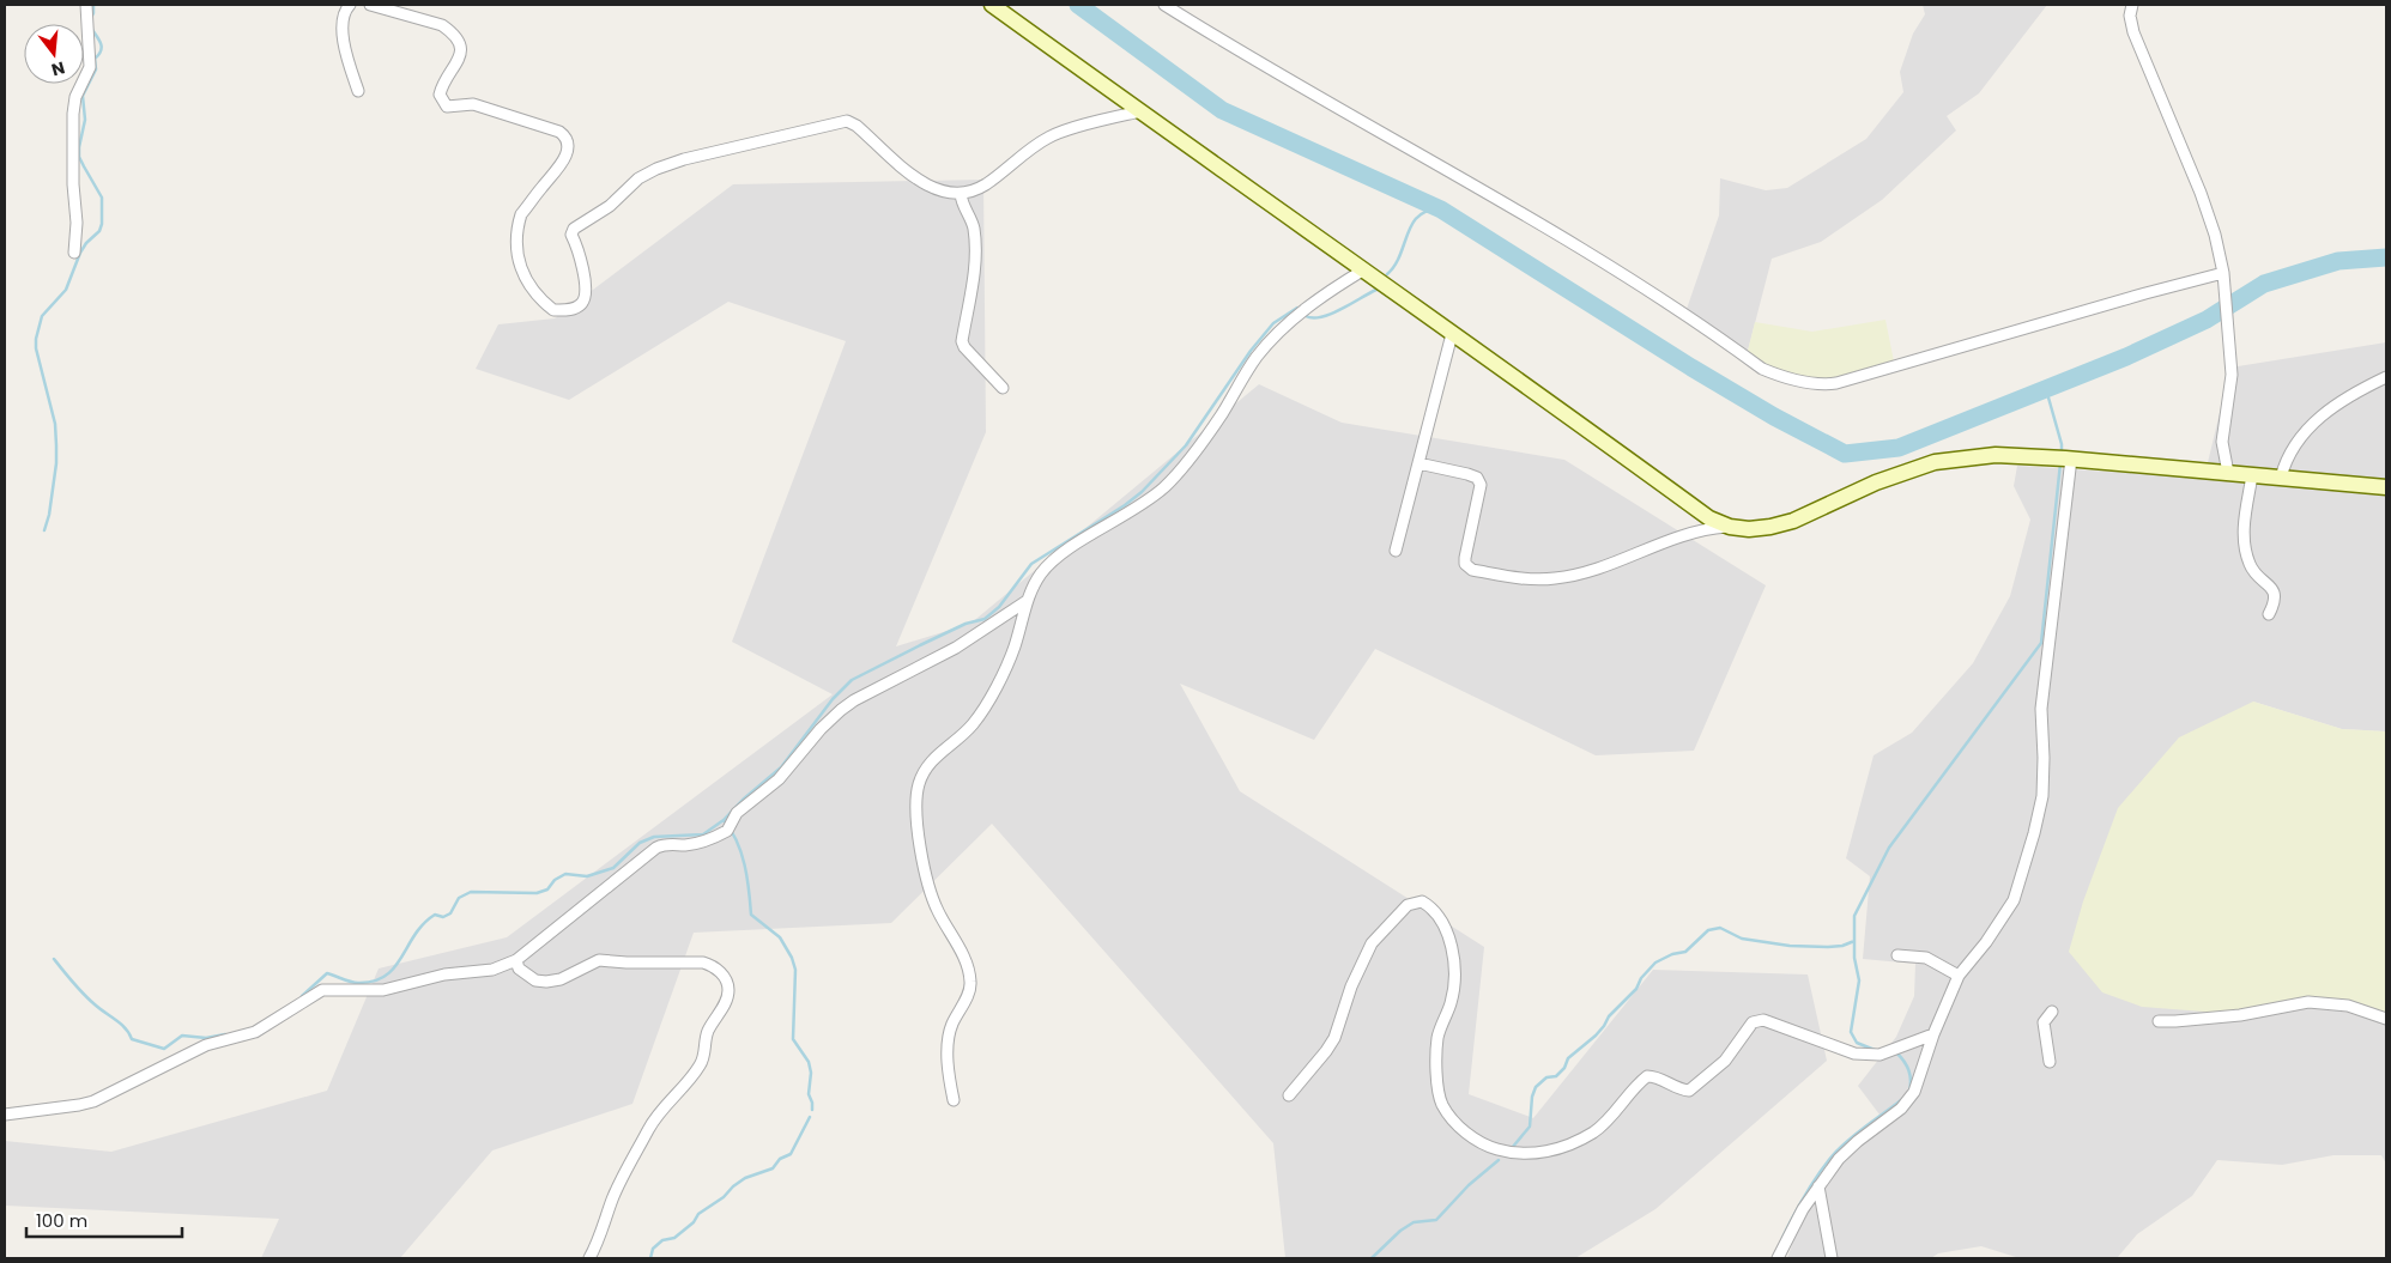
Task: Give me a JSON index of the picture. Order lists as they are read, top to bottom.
{
  "scale_bar": "100 m",
  "north": "bottom"
}
